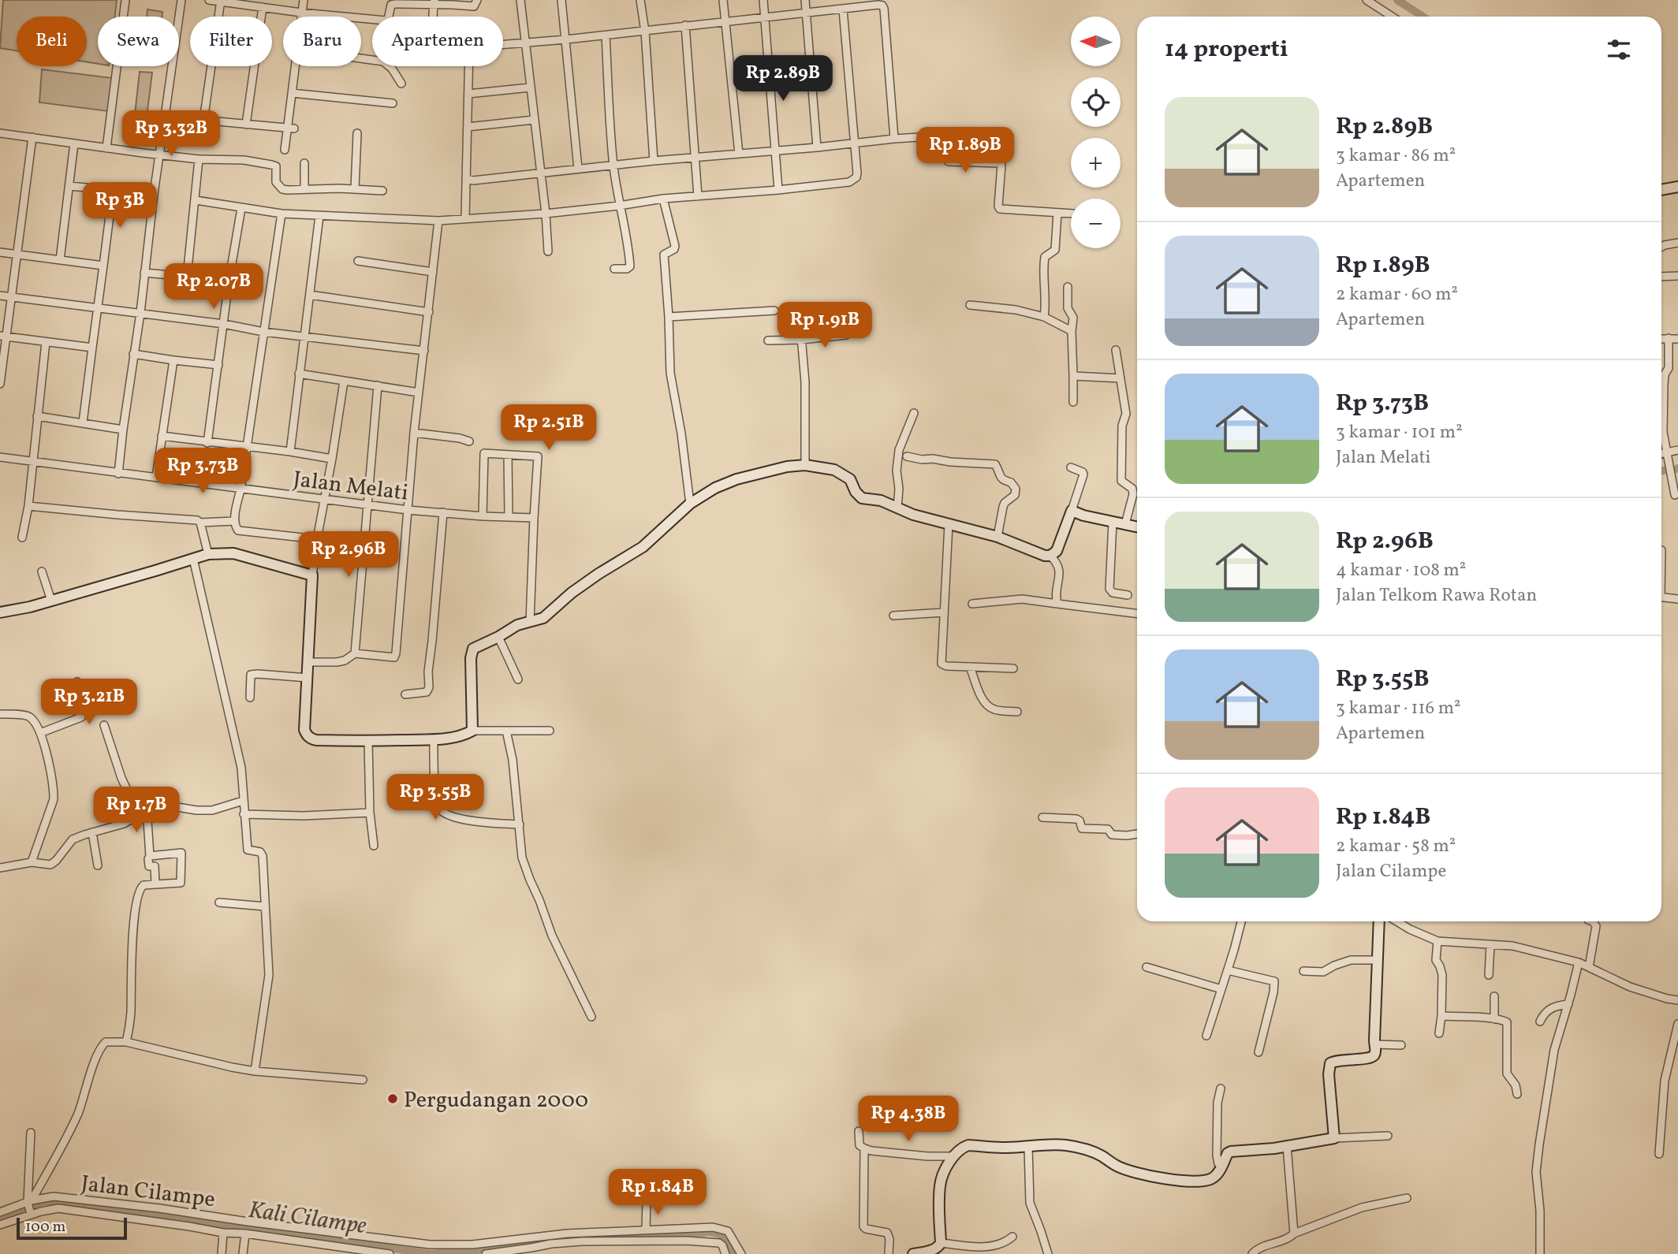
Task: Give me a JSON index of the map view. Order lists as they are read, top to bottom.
{
  "streets": {
    "street": ["Jalan Melati", "Jalan Cilampe"]
  },
  "water": ["Kali Cilampe"],
  "places": ["Pergudangan 2000"],
  "scale_bar": "100 m",
  "north": "left",
  "page": {
    "map_buttons": ["+", "−"],
    "chip": [
      "Beli",
      "Sewa",
      "Filter",
      "Baru",
      "Apartemen"
    ],
    "heading": "14 properti",
    "price": [
      "Rp 2.89B",
      "Rp 3.32B",
      "Rp 1.89B",
      "Rp 3B",
      "Rp 2.07B",
      "Rp 1.91B",
      "Rp 2.51B",
      "Rp 3.73B",
      "Rp 2.96B",
      "Rp 3.21B",
      "Rp 3.55B",
      "Rp 1.7B",
      "Rp 4.38B",
      "Rp 1.84B"
    ],
    "list": [
      {
        "name": "Rp 2.89B",
        "note": "3 kamar · 86 m² · Apartemen"
      },
      {
        "name": "Rp 1.89B",
        "note": "2 kamar · 60 m² · Apartemen"
      },
      {
        "name": "Rp 3.73B",
        "note": "3 kamar · 101 m² · Jalan Melati"
      },
      {
        "name": "Rp 2.96B",
        "note": "4 kamar · 108 m² · Jalan Telkom Rawa Rotan"
      },
      {
        "name": "Rp 3.55B",
        "note": "3 kamar · 116 m² · Apartemen"
      },
      {
        "name": "Rp 1.84B",
        "note": "2 kamar · 58 m² · Jalan Cilampe"
      }
    ],
    "scale": "100 m"
  }
}
